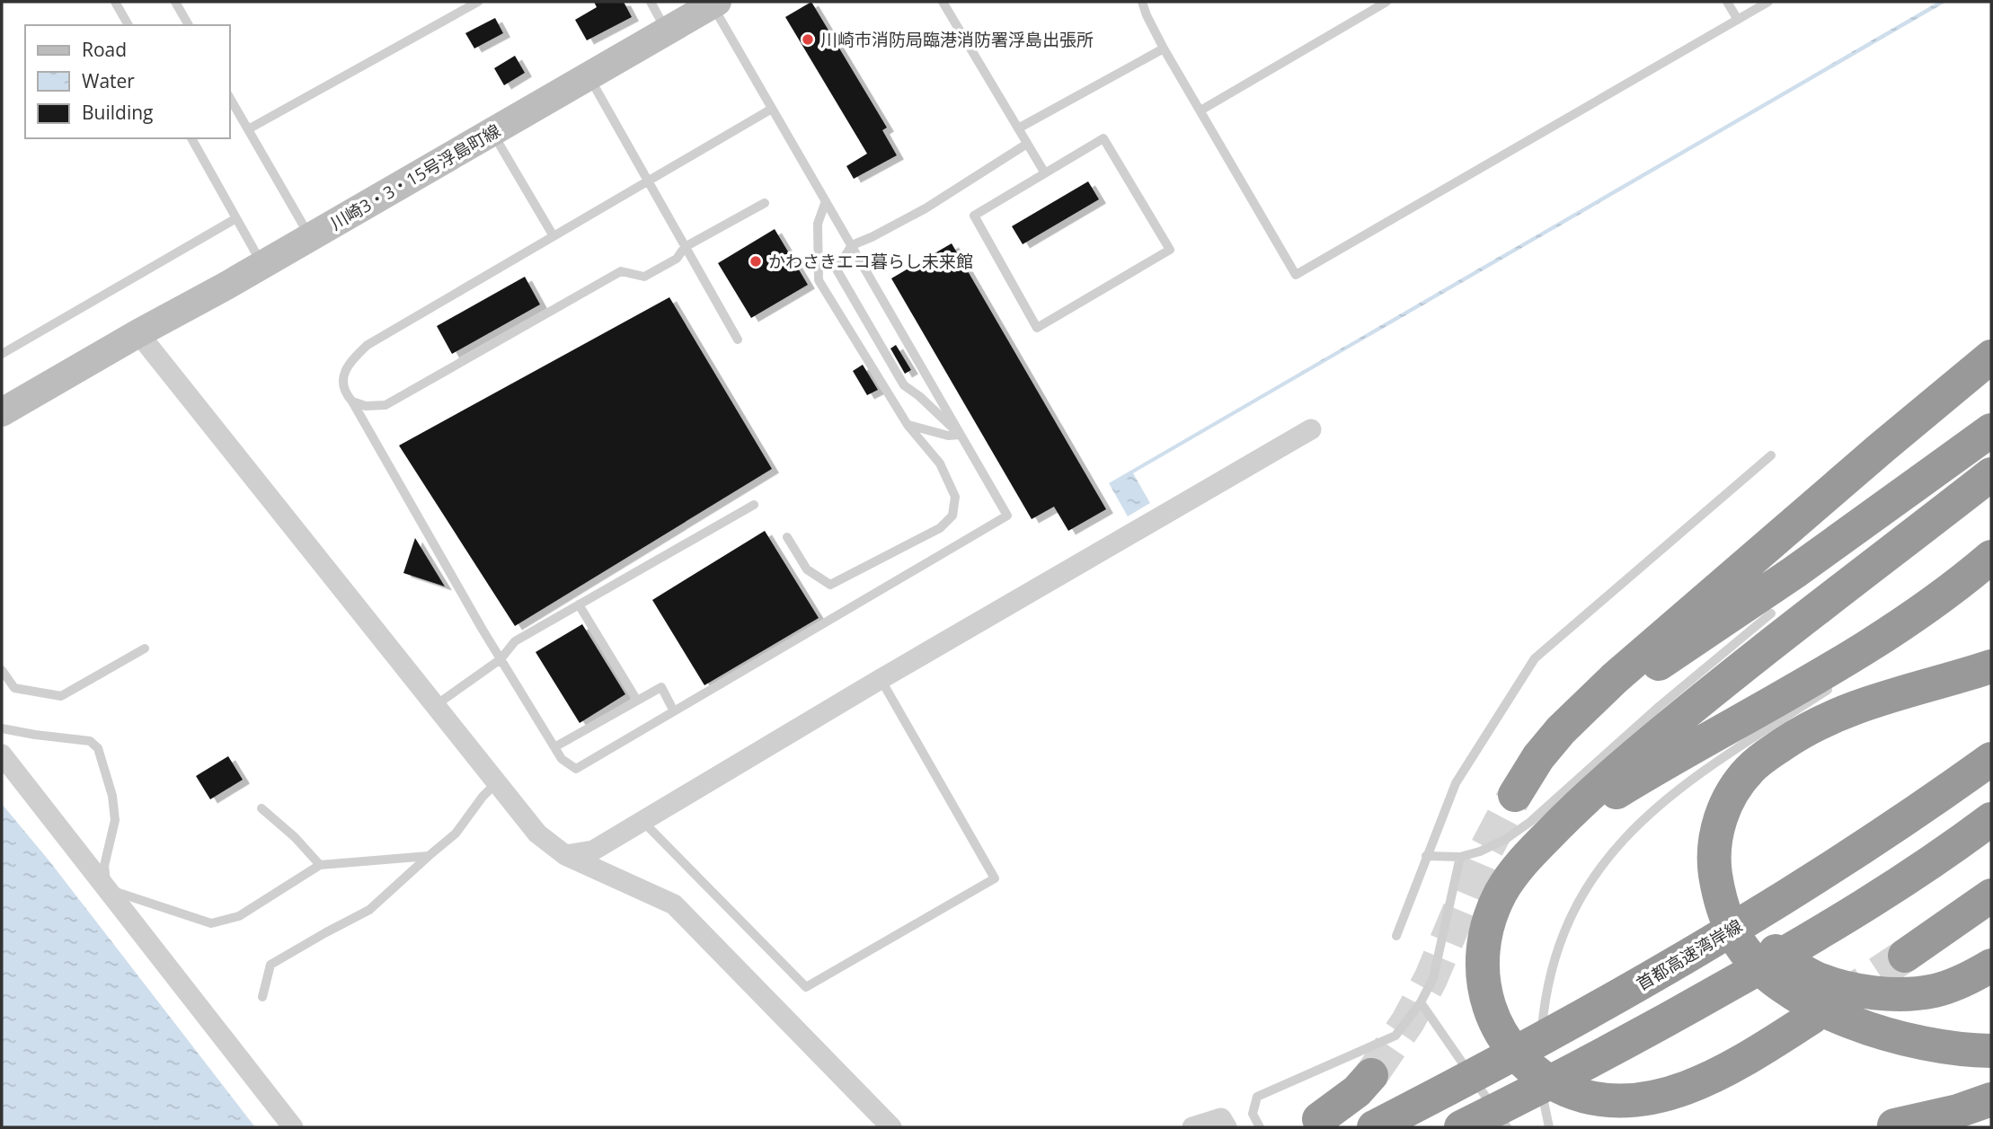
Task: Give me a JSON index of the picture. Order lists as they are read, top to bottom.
{
  "streets": {
    "highway": ["首都高速湾岸線"],
    "street": ["川崎3・3・15号浮島町線"]
  },
  "places": ["川崎市消防局臨港消防署浮島出張所", "かわさきエコ暮らし未来館"],
  "legend": ["Road", "Water", "Building"]
}
